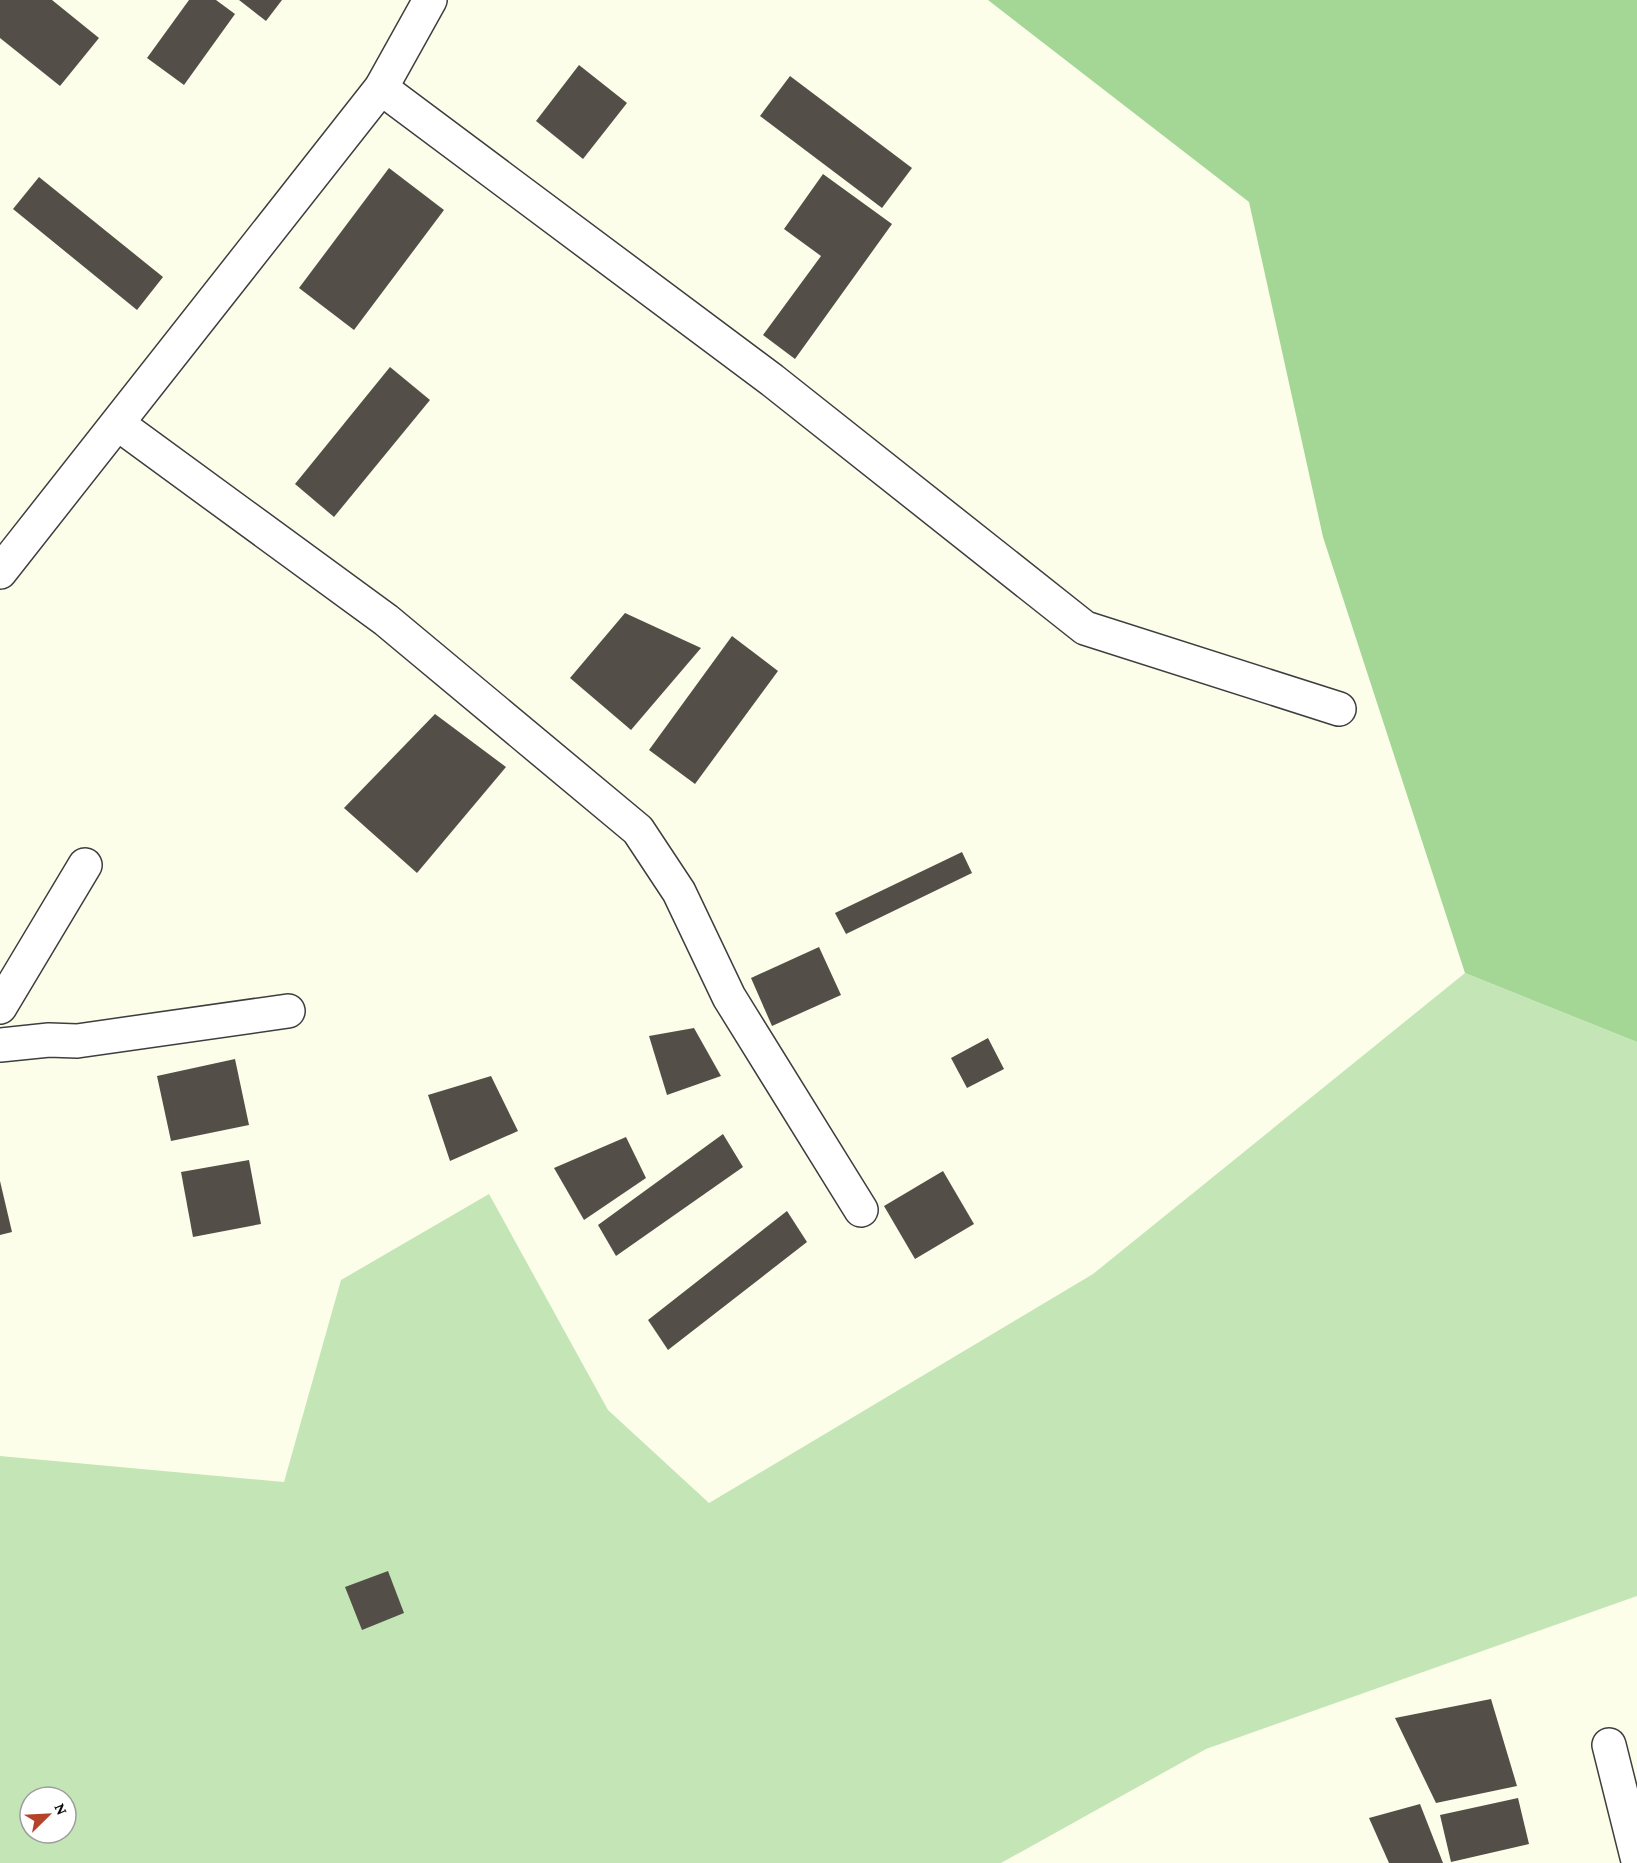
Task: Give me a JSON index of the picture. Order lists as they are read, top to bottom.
{
  "north": "top right"
}
